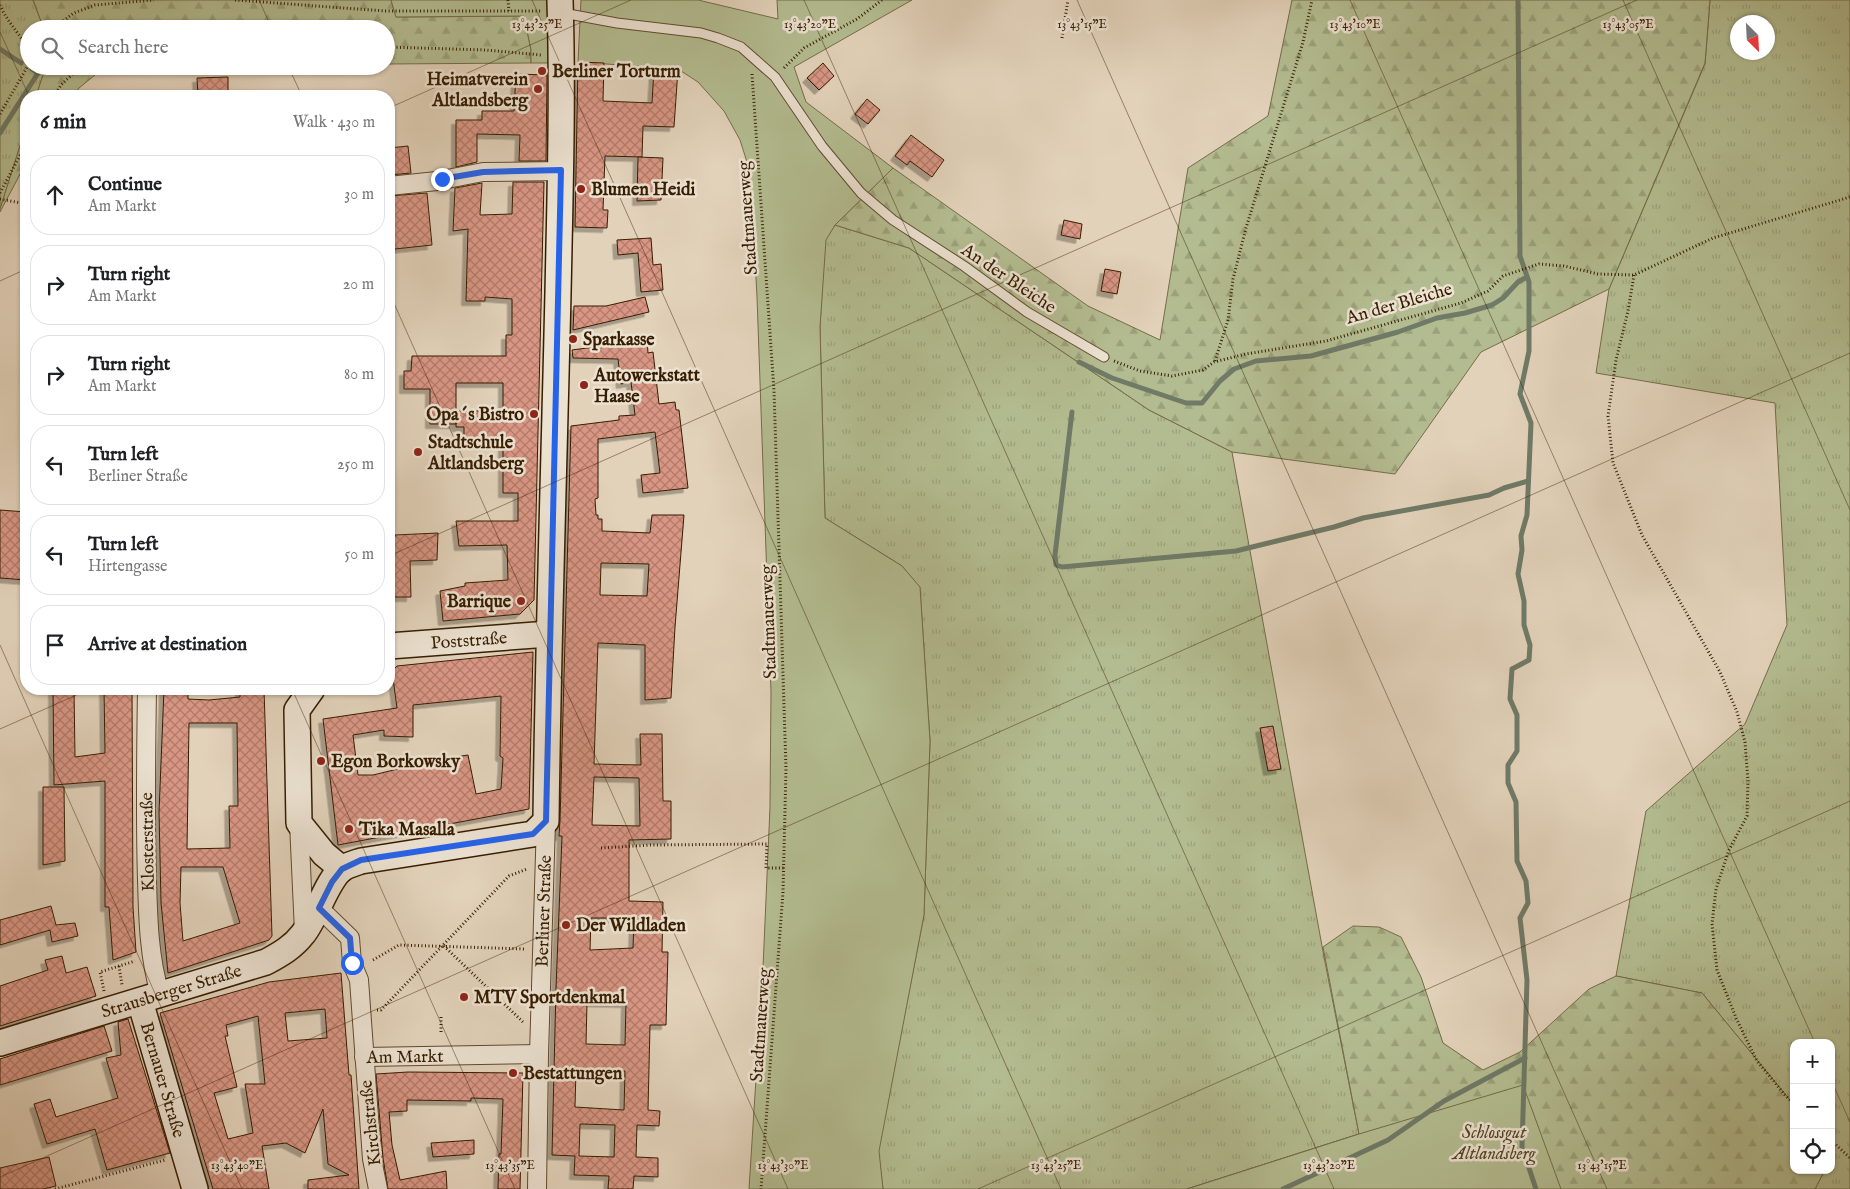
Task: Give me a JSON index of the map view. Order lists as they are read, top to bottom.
{
  "streets": {
    "street": [
      "Poststraße",
      "Klosterstraße",
      "Berliner Straße",
      "Strausberger Straße",
      "Am Markt",
      "Bernauer Straße",
      "Kirchstraße"
    ],
    "lane": ["An der Bleiche"],
    "path": ["Stadtmauerweg"]
  },
  "crossings": [
    ["Stadtmauerweg", "An der Bleiche"],
    ["An der Bleiche", "Berliner Straße"],
    ["Poststraße", "Berliner Straße"],
    ["Klosterstraße", "Strausberger Straße"],
    ["Klosterstraße", "Bernauer Straße"],
    ["Berliner Straße", "Am Markt"],
    ["Strausberger Straße", "Am Markt"],
    ["Strausberger Straße", "Bernauer Straße"],
    ["Am Markt", "Kirchstraße"]
  ],
  "parks": ["Schlossgut Altlandsberg"],
  "places": [
    "Berliner Torturm",
    "Heimatverein Altlandsberg",
    "Blumen Heidi",
    "Sparkasse",
    "Autowerkstatt Haase",
    "Opa´s Bistro",
    "Stadtschule Altlandsberg",
    "Barrique",
    "Egon Borkowsky",
    "Tika Masalla",
    "Der Wildladen",
    "MTV Sportdenkmal",
    "Bestattungen"
  ],
  "north": "bottom right",
  "page": {
    "search": "Search here",
    "heading": ["6 min", "Walk · 430 m"],
    "list": [
      ["Continue", "Am Markt", "30 m"],
      ["Turn right", "Am Markt", "20 m"],
      ["Turn right", "Am Markt", "80 m"],
      ["Turn left", "Berliner Straße", "250 m"],
      ["Turn left", "Hirtengasse", "50 m"],
      "Arrive at destination"
    ],
    "map_buttons": ["+", "−"]
  },
  "coordinates": [
    "13°43'25\"E",
    "13°43'20\"E",
    "13°43'15\"E",
    "13°43'10\"E",
    "13°43'05\"E",
    "13°43'40\"E",
    "13°43'35\"E",
    "13°43'30\"E"
  ]
}
